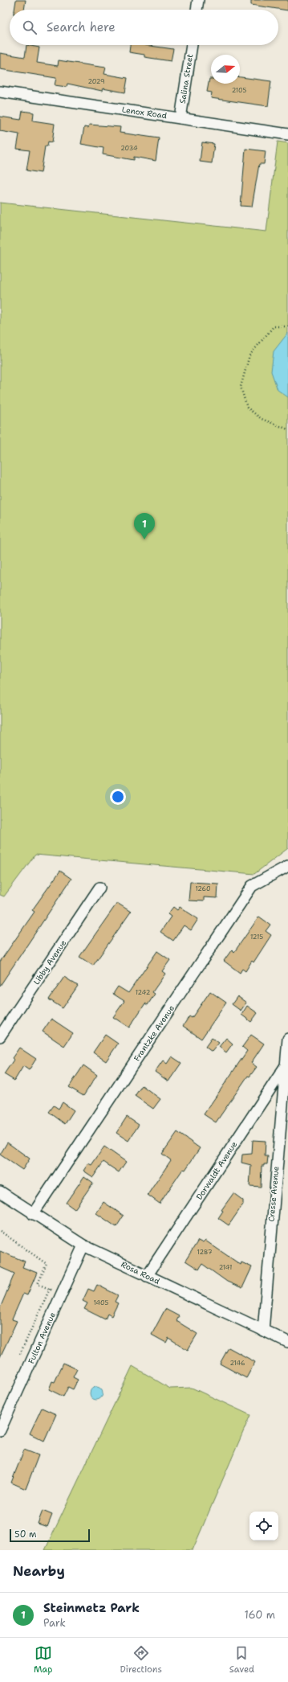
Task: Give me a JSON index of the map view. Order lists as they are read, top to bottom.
{
  "streets": {
    "street": [
      "Salina Street",
      "Lenox Road",
      "Libby Avenue",
      "Frantzke Avenue",
      "Dorwaldt Avenue",
      "Cresse Avenue",
      "Rosa Road",
      "Fulton Avenue"
    ]
  },
  "crossings": [
    ["Salina Street", "Lenox Road"],
    ["Frantzke Avenue", "Rosa Road"],
    ["Dorwaldt Avenue", "Cresse Avenue"],
    ["Dorwaldt Avenue", "Rosa Road"],
    ["Cresse Avenue", "Rosa Road"],
    ["Rosa Road", "Fulton Avenue"]
  ],
  "house_numbers": [
    "2029",
    "2105",
    "2034",
    "1260",
    "1215",
    "1242",
    "1287",
    "2141",
    "1405",
    "2146"
  ],
  "scale_bar": "50 m",
  "north": "right",
  "page": {
    "search": "Search here",
    "pins": "1",
    "scale": "50 m",
    "heading": "Nearby",
    "list": [
      {
        "mark": "1",
        "name": "Steinmetz Park",
        "note": "Park",
        "value": "160 m"
      }
    ],
    "nav": ["Map", "Directions", "Saved"]
  }
}
